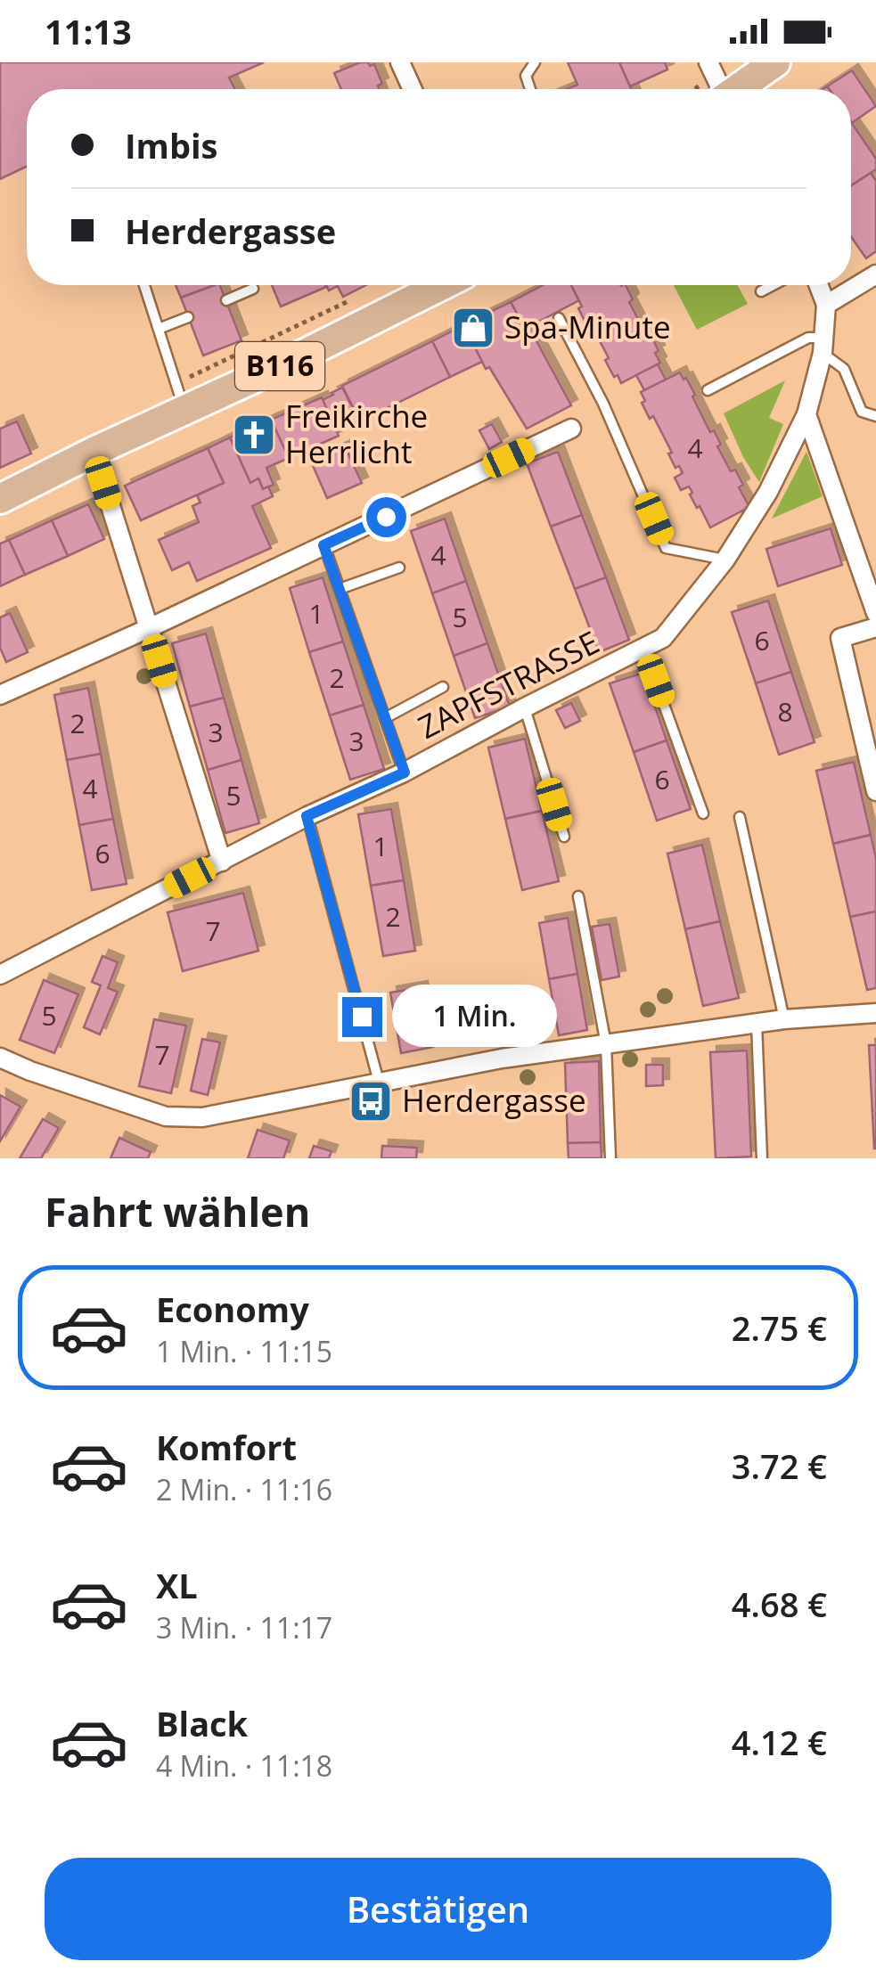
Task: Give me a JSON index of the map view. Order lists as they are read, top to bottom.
{
  "streets": {
    "main road": ["B116"],
    "street": ["ZAPFSTRASSE"]
  },
  "places": {
    "shop": ["Spa-Minute"],
    "church": ["Freikirche Herrlicht"],
    "bus stop": ["Herdergasse"]
  },
  "house_numbers": [
    "4",
    "4",
    "1",
    "5",
    "6",
    "2",
    "8",
    "2",
    "3",
    "3",
    "6",
    "4",
    "5",
    "1",
    "6",
    "2",
    "7",
    "5",
    "7"
  ],
  "page": {
    "status": "11:13",
    "banner": ["Imbis", "Herdergasse"],
    "bubble": "1 Min.",
    "heading": "Fahrt wählen",
    "list": [
      {
        "name": "Economy",
        "note": "1 Min. · 11:15",
        "value": "2.75 €"
      },
      {
        "name": "Komfort",
        "note": "2 Min. · 11:16",
        "value": "3.72 €"
      },
      {
        "name": "XL",
        "note": "3 Min. · 11:17",
        "value": "4.68 €"
      },
      {
        "name": "Black",
        "note": "4 Min. · 11:18",
        "value": "4.12 €"
      }
    ],
    "buttons": "Bestätigen"
  }
}
